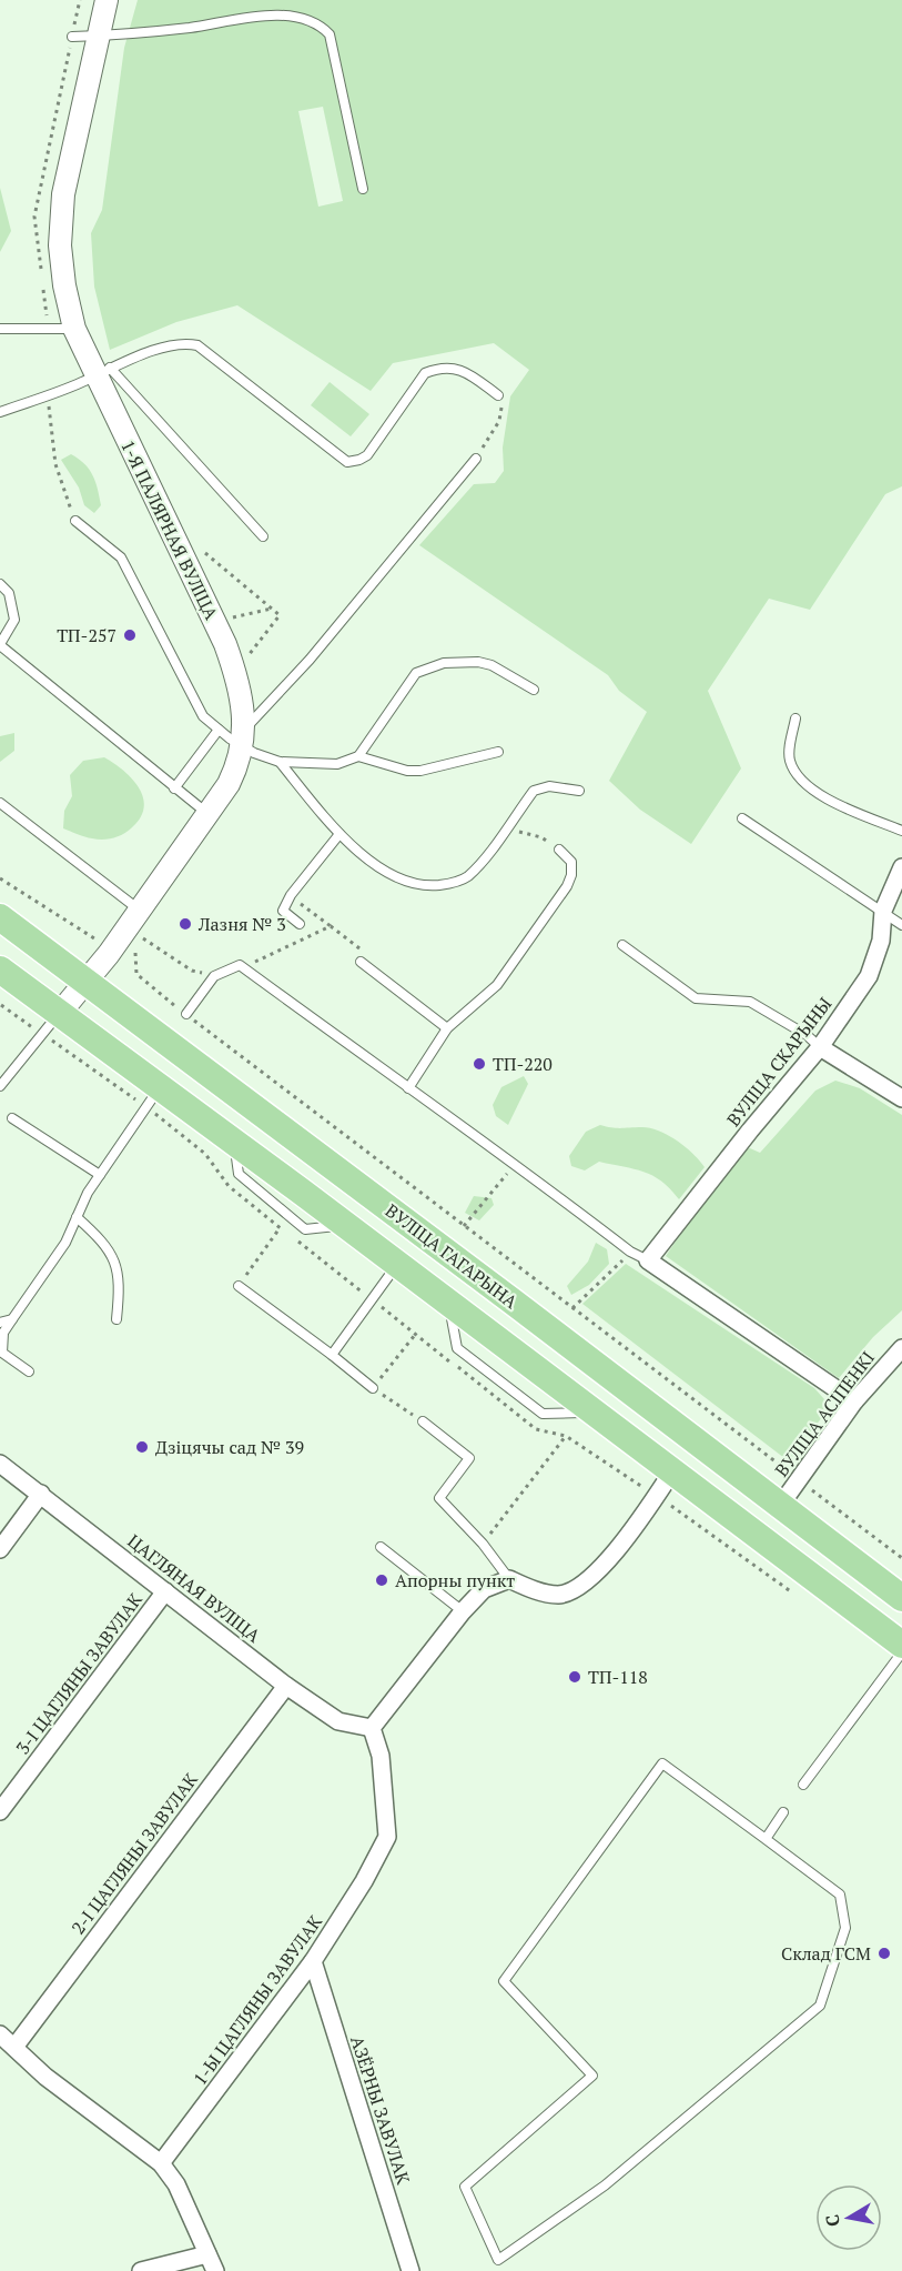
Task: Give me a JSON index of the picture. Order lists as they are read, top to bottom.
{
  "streets": {
    "main road": ["ВУЛІЦА ГАГАРЫНА"],
    "street": [
      "1-Я ПАЛЯРНАЯ ВУЛІЦА",
      "ВУЛІЦА СКАРЫНЫ",
      "ВУЛІЦА АСІПЕНКІ",
      "ЦАГЛЯНАЯ ВУЛІЦА",
      "3-І ЦАГЛЯНЫ ЗАВУЛАК",
      "2-І ЦАГЛЯНЫ ЗАВУЛАК",
      "1-Ы ЦАГЛЯНЫ ЗАВУЛАК",
      "АЗЁРНЫ ЗАВУЛАК"
    ]
  },
  "crossings": [
    ["1-Я ПАЛЯРНАЯ ВУЛІЦА", "ВУЛІЦА ГАГАРЫНА"],
    ["ВУЛІЦА ГАГАРЫНА", "ВУЛІЦА АСІПЕНКІ"],
    ["ЦАГЛЯНАЯ ВУЛІЦА", "3-І ЦАГЛЯНЫ ЗАВУЛАК"],
    ["ЦАГЛЯНАЯ ВУЛІЦА", "2-І ЦАГЛЯНЫ ЗАВУЛАК"],
    ["ЦАГЛЯНАЯ ВУЛІЦА", "1-Ы ЦАГЛЯНЫ ЗАВУЛАК"],
    ["1-Ы ЦАГЛЯНЫ ЗАВУЛАК", "АЗЁРНЫ ЗАВУЛАК"]
  ],
  "places": [
    "ТП-257",
    "Лазня № 3",
    "ТП-220",
    "Дзіцячы сад № 39",
    "Апорны пункт",
    "ТП-118",
    "Склад ГСМ"
  ],
  "north": "left"
}
